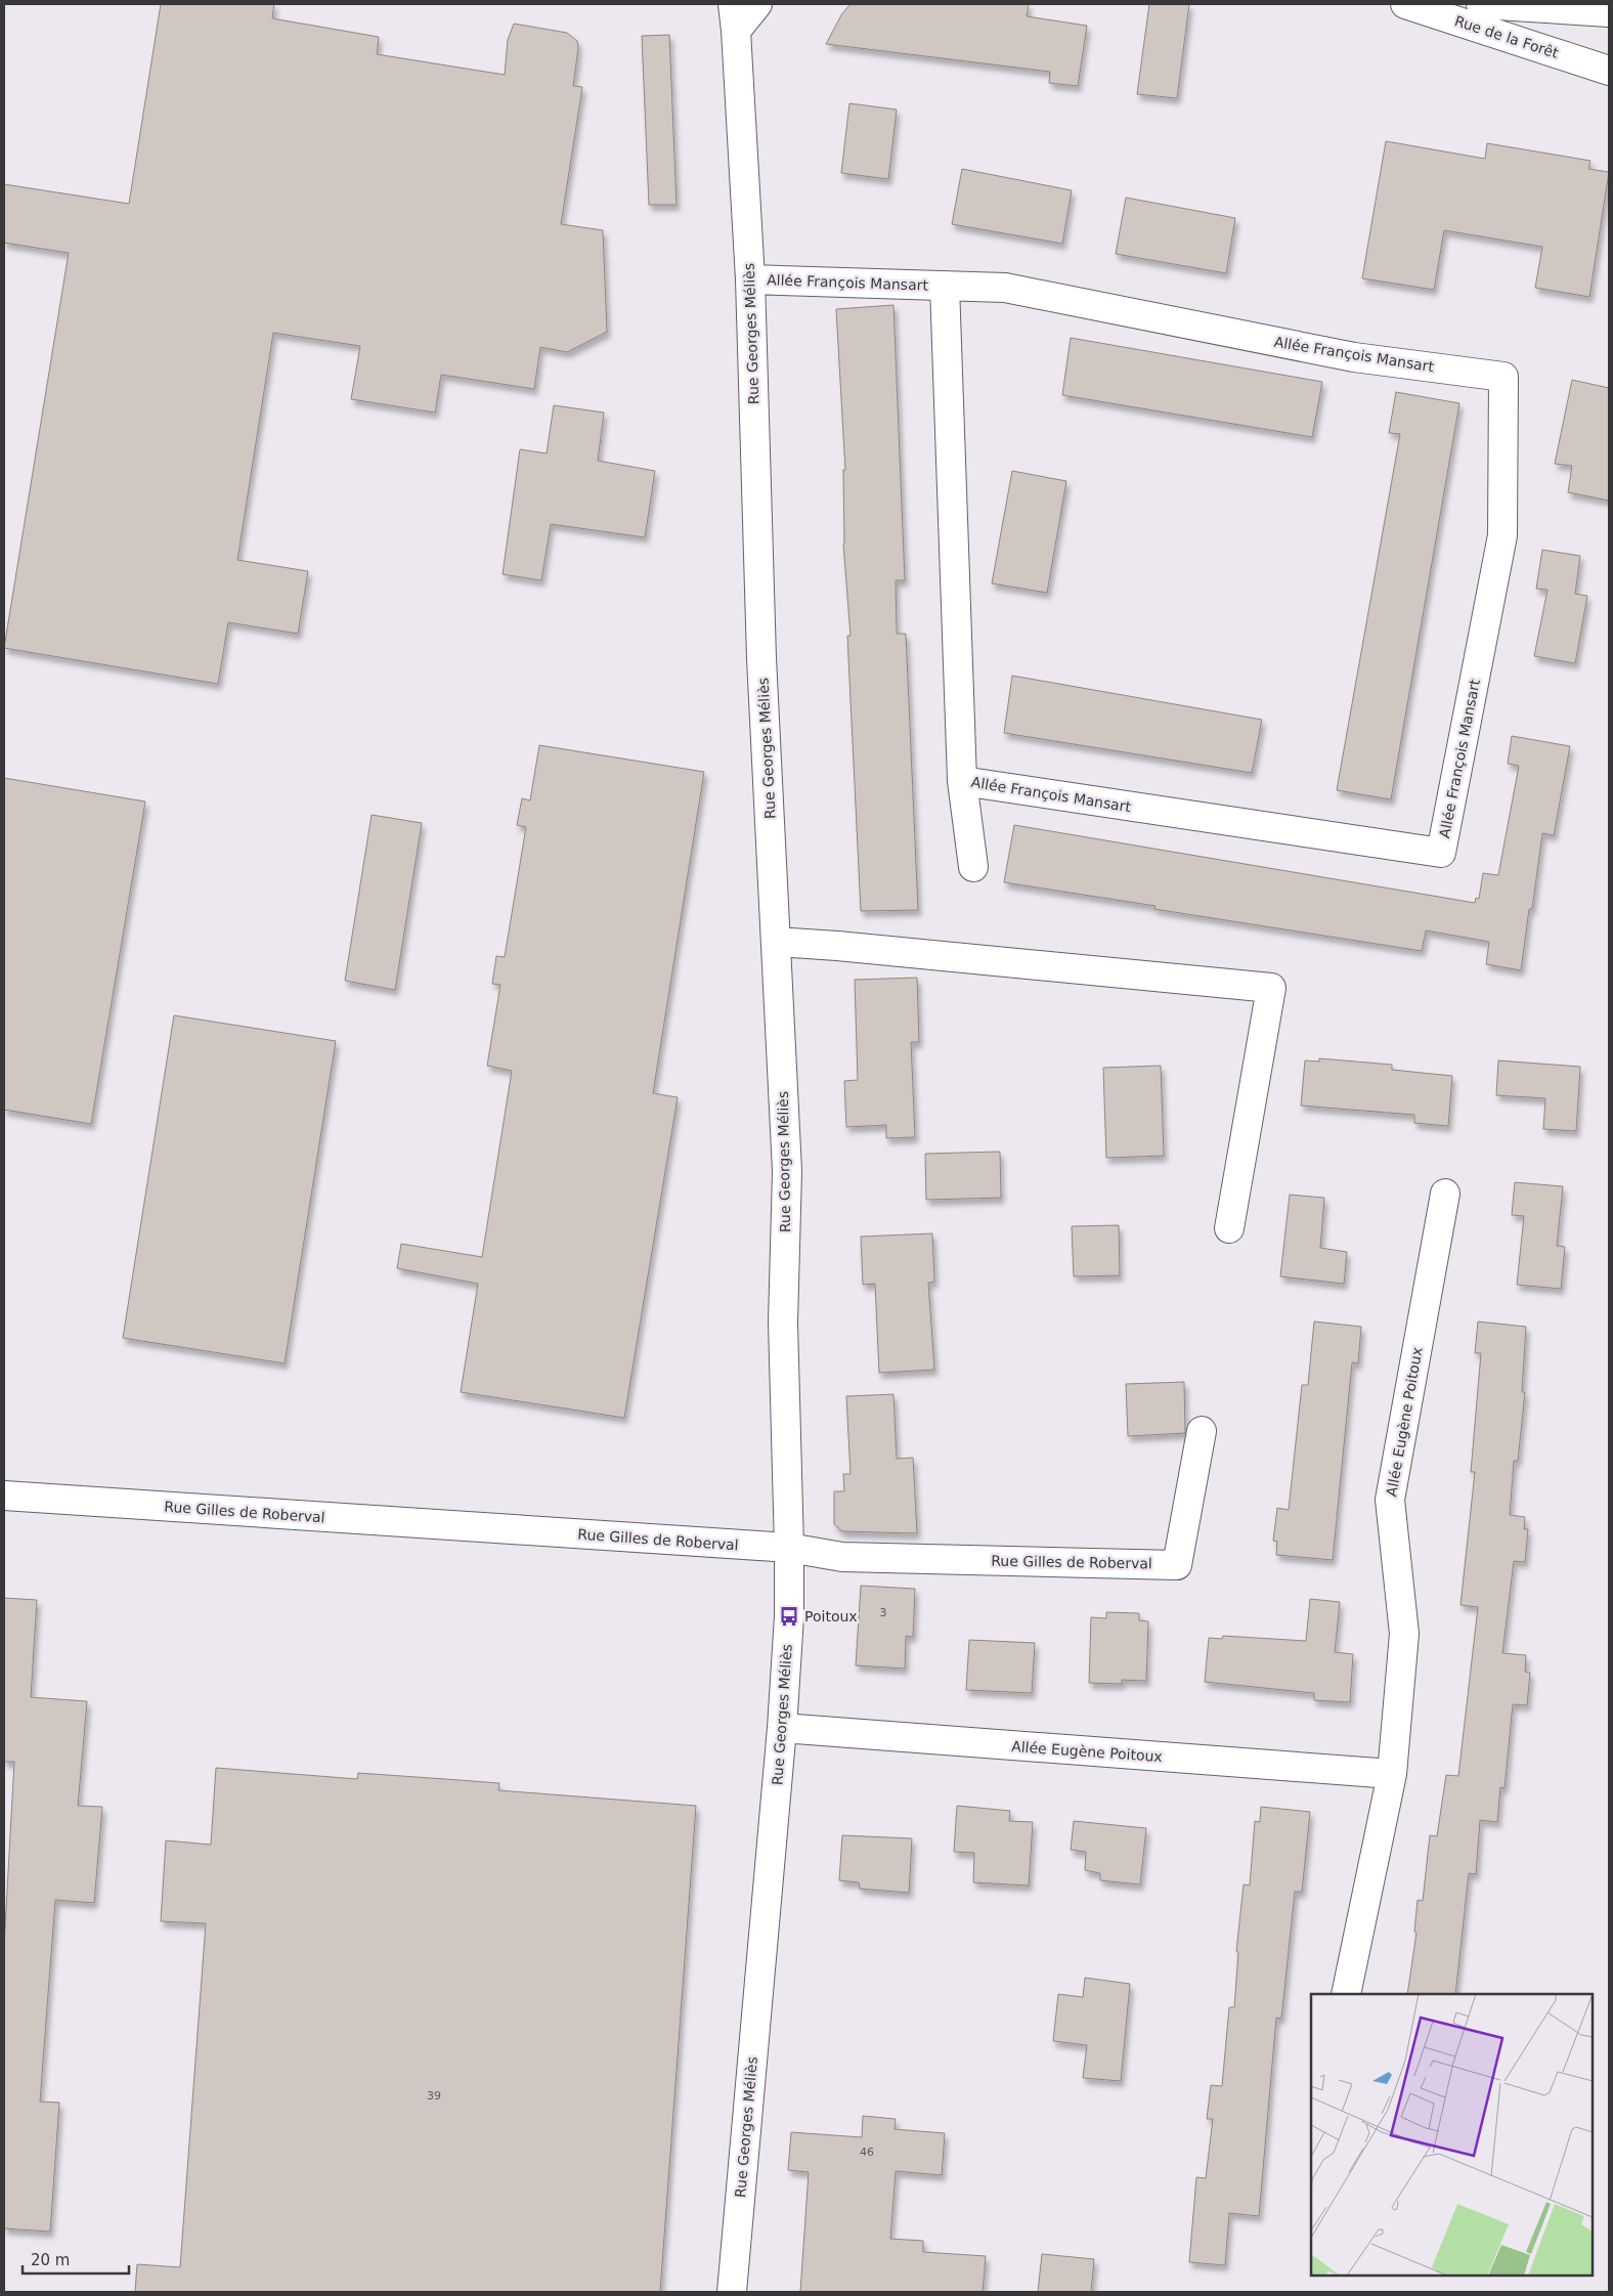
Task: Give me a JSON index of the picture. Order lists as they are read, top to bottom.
{
  "streets": {
    "street": [
      "Rue de la Forêt",
      "Allée François Mansart",
      "Rue Georges Méliès",
      "Allée Eugène Poitoux",
      "Rue Gilles de Roberval"
    ]
  },
  "crossings": [
    ["Allée François Mansart", "Rue Georges Méliès"],
    ["Rue Georges Méliès", "Allée Eugène Poitoux"],
    ["Rue Georges Méliès", "Rue Gilles de Roberval"]
  ],
  "places": {
    "bus stop": ["Poitoux"]
  },
  "house_numbers": ["3", "39", "46"],
  "scale_bar": "20 m"
}
